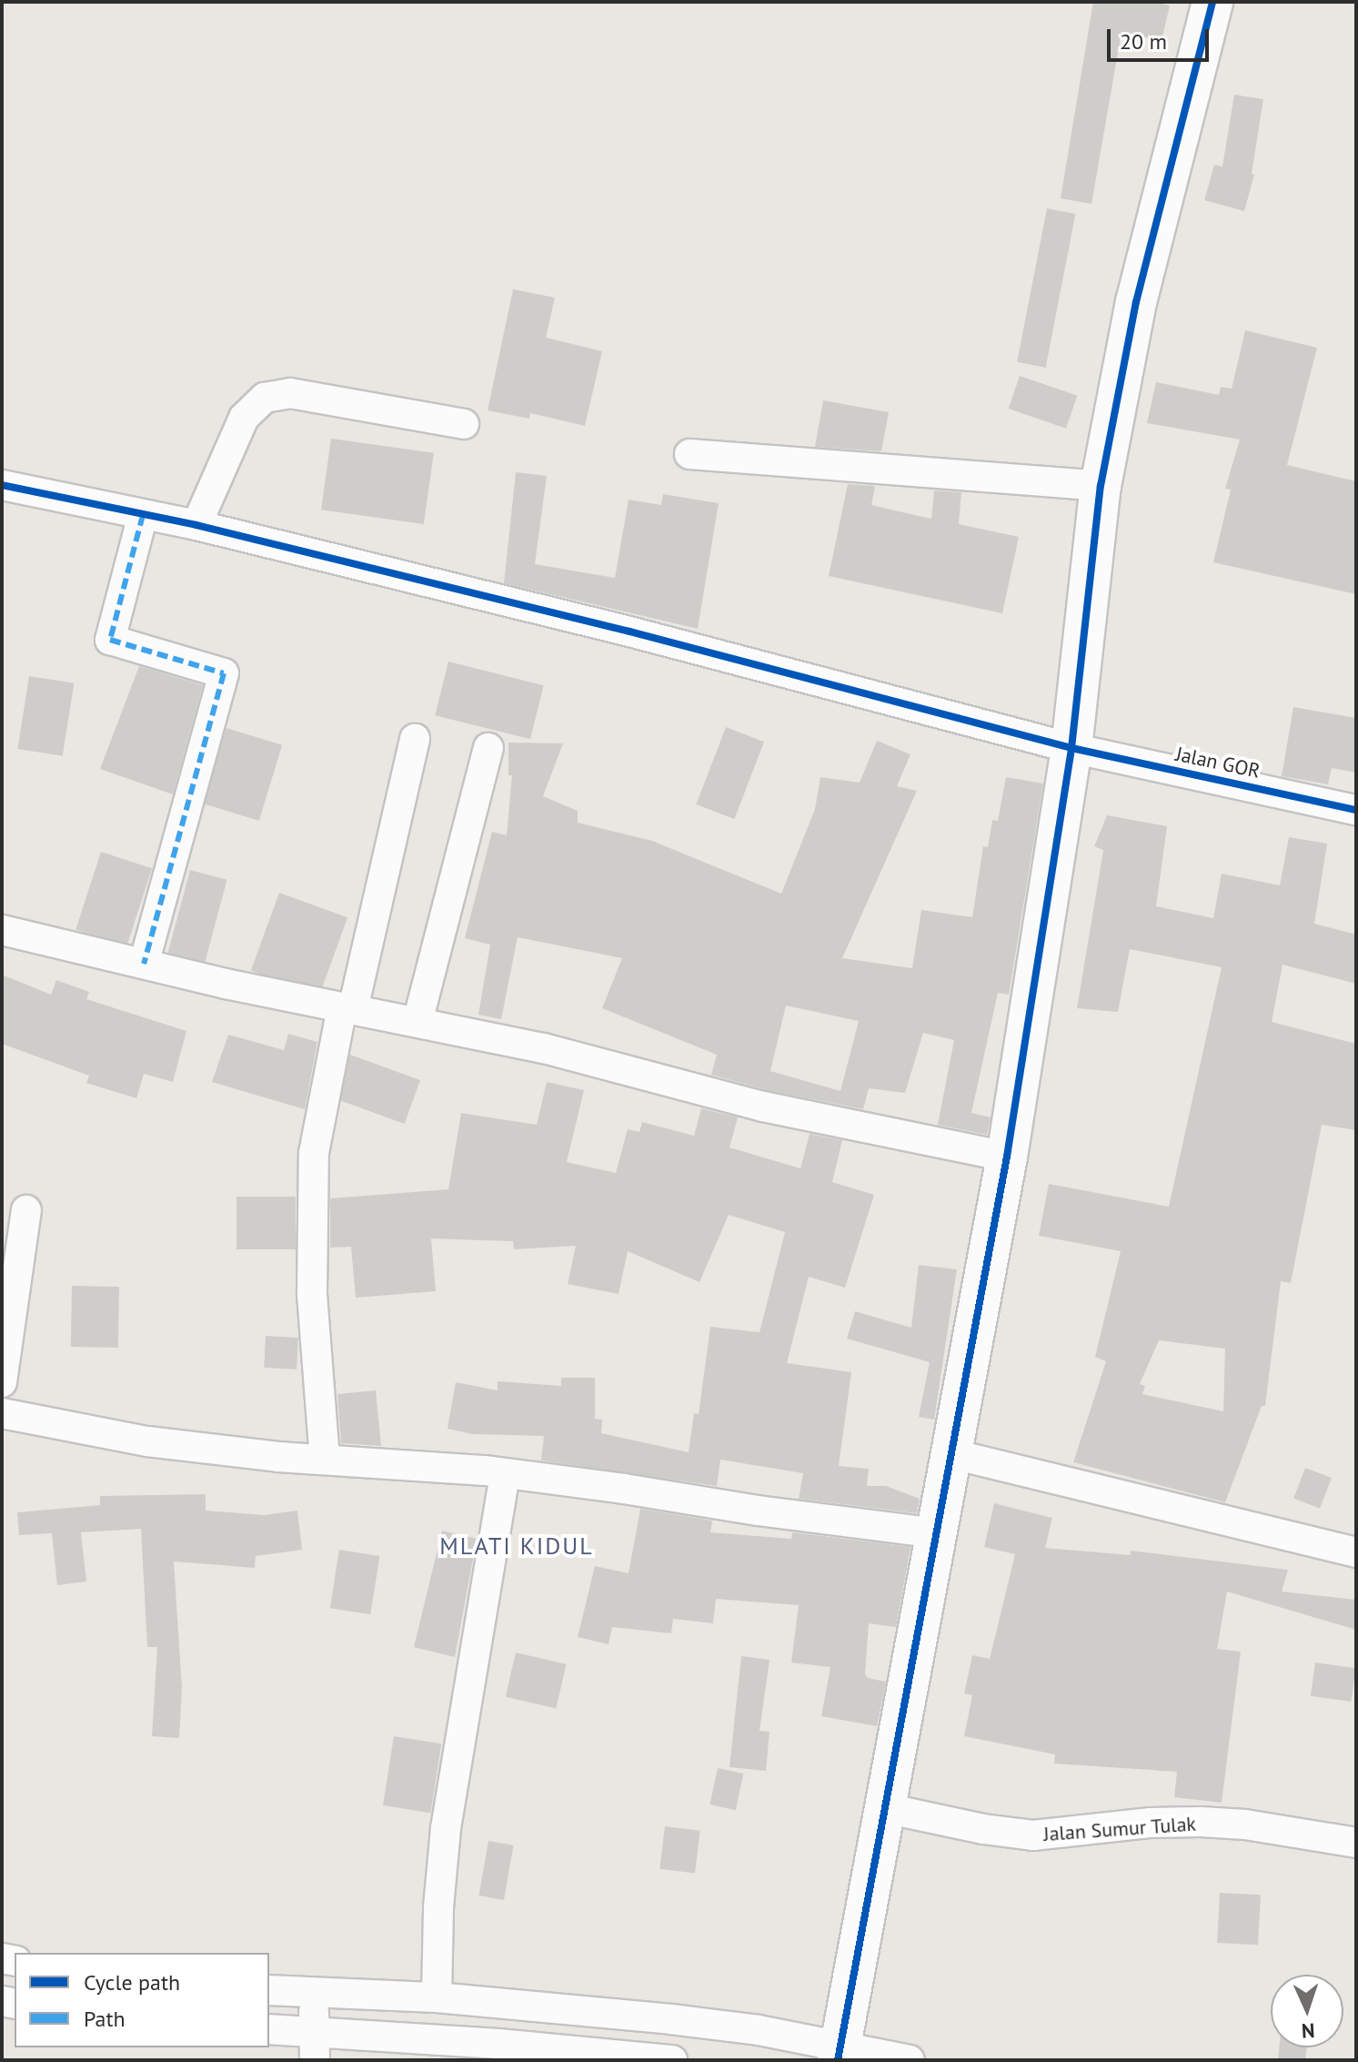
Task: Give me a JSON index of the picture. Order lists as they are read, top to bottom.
{
  "streets": {
    "street": ["Jalan GOR", "Jalan Sumur Tulak"]
  },
  "districts": ["MLATI KIDUL"],
  "legend": ["Cycle path", "Path"],
  "scale_bar": "20 m",
  "north": "bottom"
}
